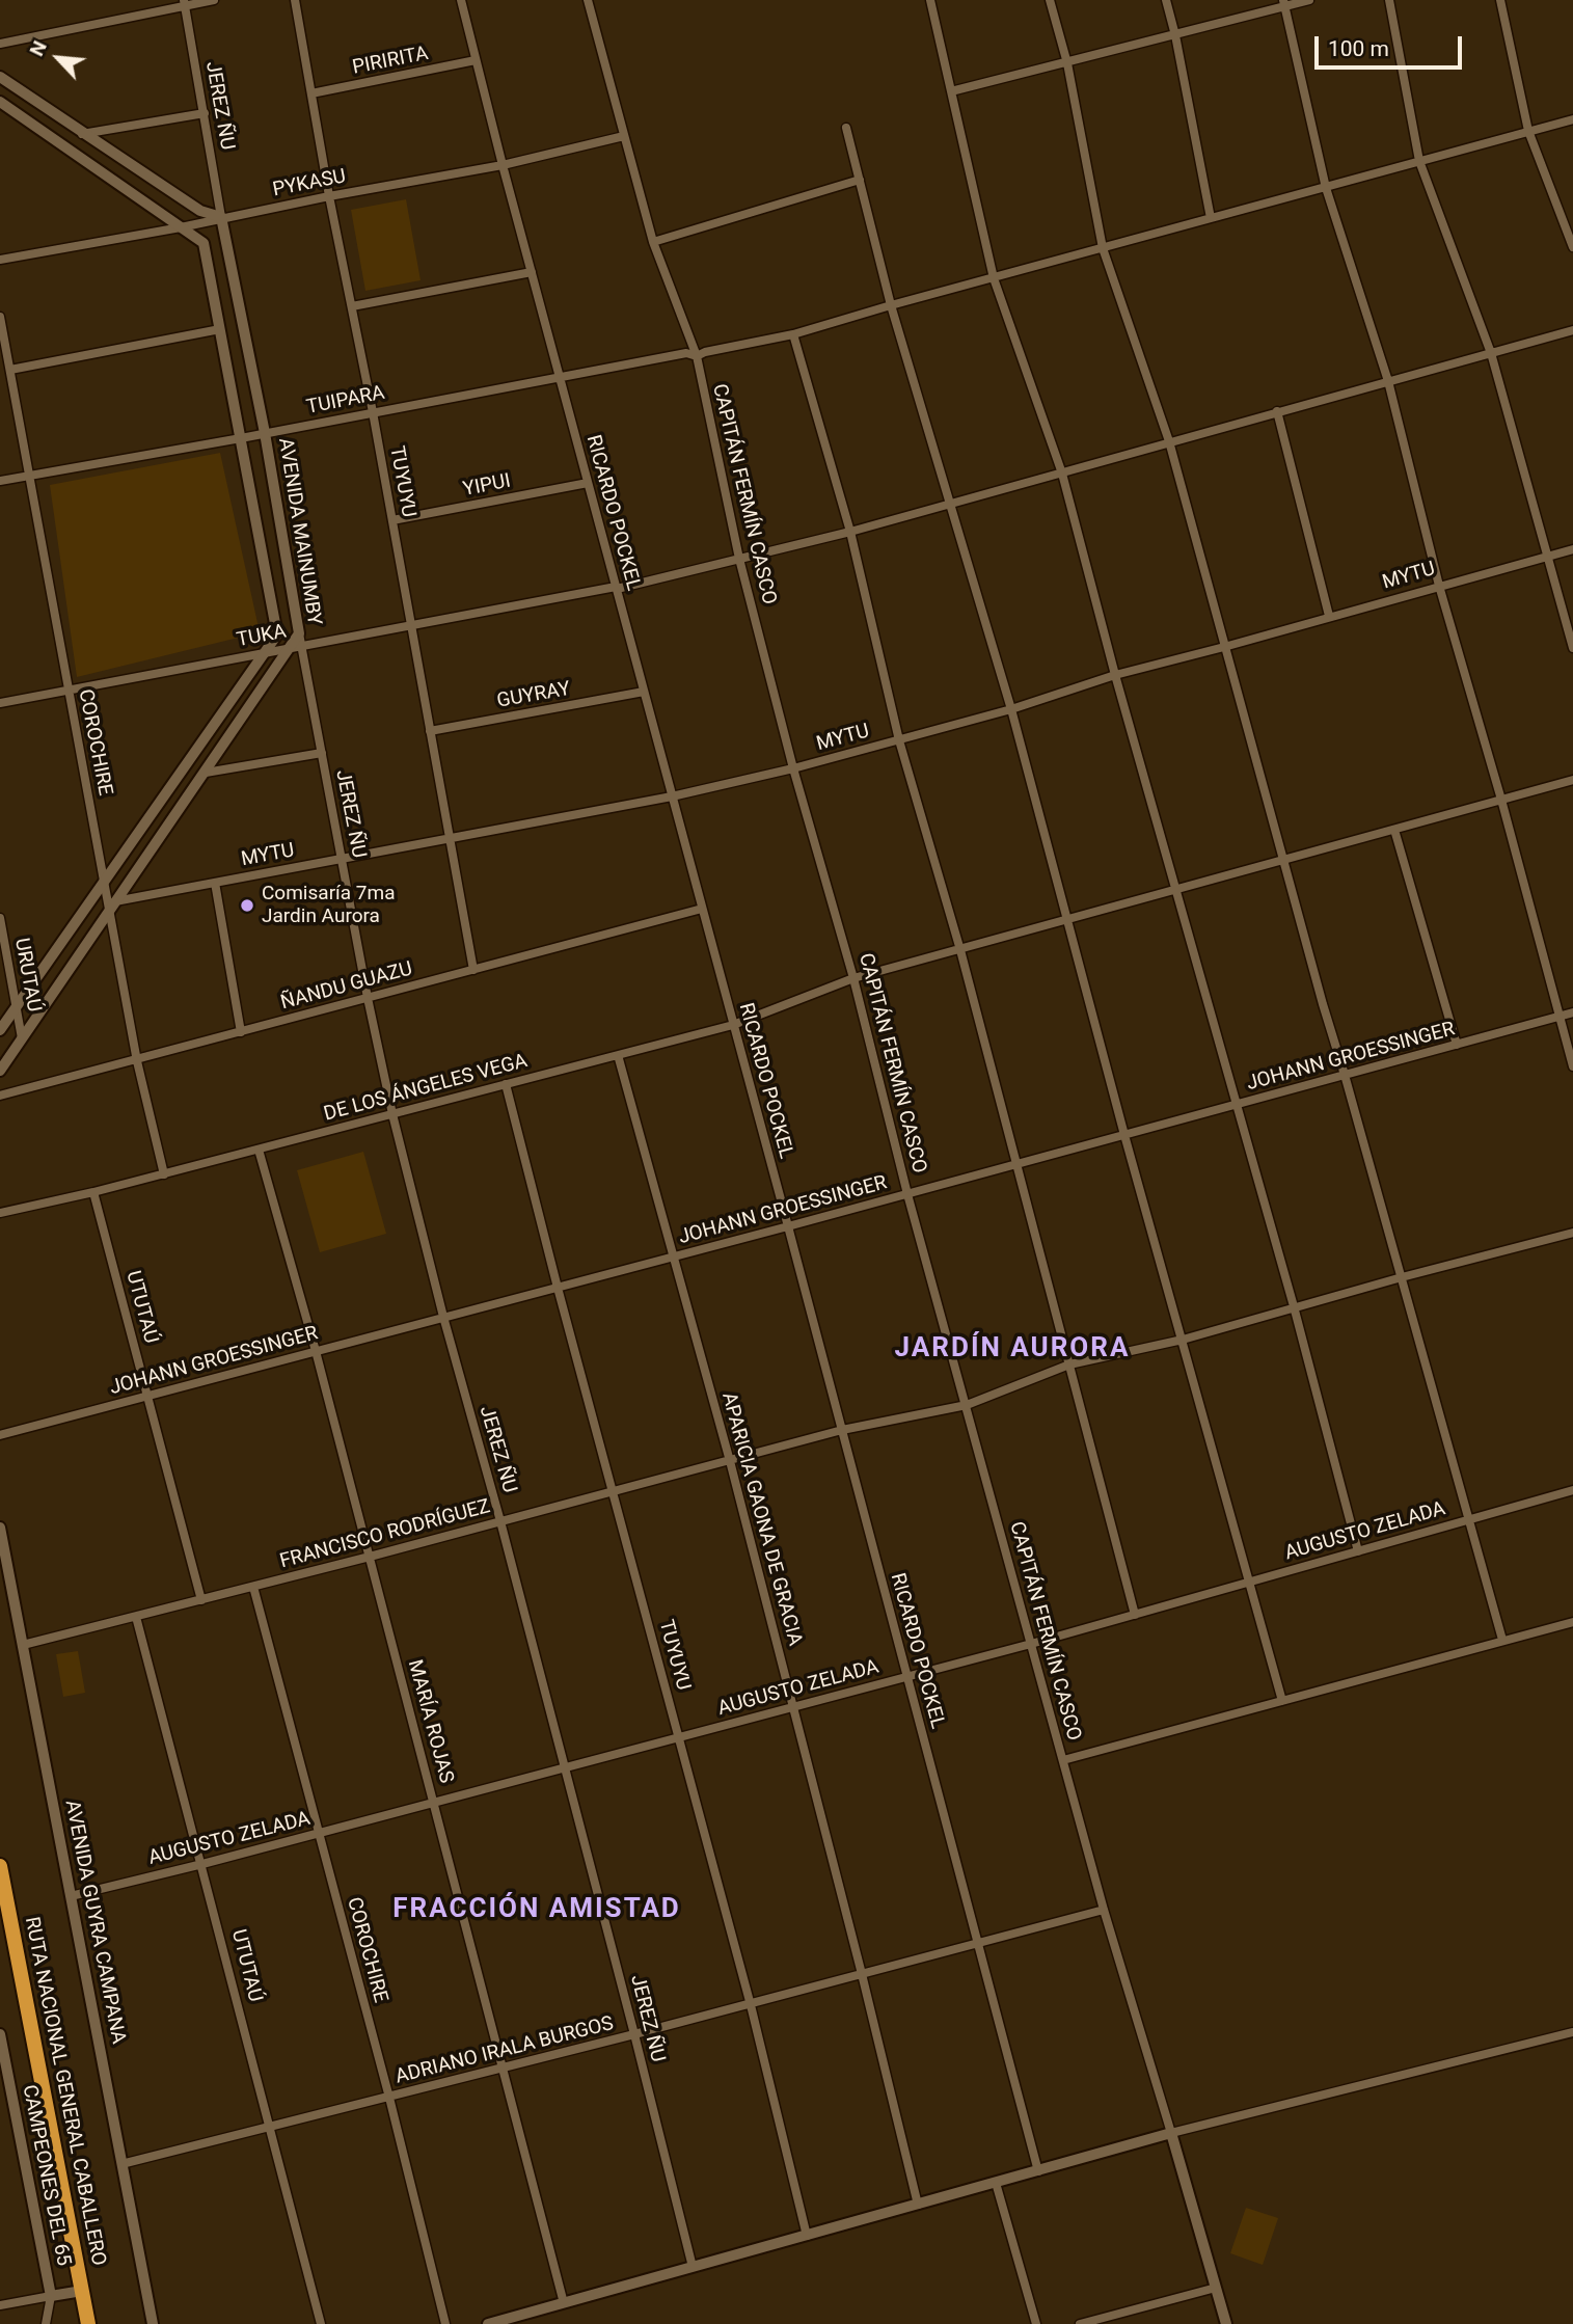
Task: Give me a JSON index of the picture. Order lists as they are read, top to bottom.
{
  "streets": {
    "highway": ["RUTA NACIONAL GENERAL CABALLERO"],
    "street": [
      "PIRIRITA",
      "JEREZ ÑU",
      "PYKASU",
      "TUIPARA",
      "TUYUYU",
      "YIPUI",
      "CAPITÁN FERMÍN CASCO",
      "RICARDO POCKEL",
      "AVENIDA MAINUMBY",
      "MYTU",
      "TUKA",
      "GUYRAY",
      "COROCHIRE",
      "URUTAÚ",
      "ÑANDU GUAZU",
      "JOHANN GROESSINGER",
      "DE LOS ÁNGELES VEGA",
      "UTUTAÚ",
      "APARICIA GAONA DE GRACIA",
      "AUGUSTO ZELADA",
      "FRANCISCO RODRÍGUEZ",
      "MARÍA ROJAS",
      "AVENIDA GUYRA CAMPANA",
      "ADRIANO IRALA BURGOS",
      "CAMPEONES DEL 65"
    ]
  },
  "crossings": [
    ["PIRIRITA", "TUYUYU"],
    ["PIRIRITA", "RICARDO POCKEL"],
    ["JEREZ ÑU", "PYKASU"],
    ["JEREZ ÑU", "AVENIDA MAINUMBY"],
    ["JEREZ ÑU", "MYTU"],
    ["JEREZ ÑU", "TUKA"],
    ["JEREZ ÑU", "ÑANDU GUAZU"],
    ["JEREZ ÑU", "JOHANN GROESSINGER"],
    ["JEREZ ÑU", "DE LOS ÁNGELES VEGA"],
    ["JEREZ ÑU", "AUGUSTO ZELADA"],
    ["JEREZ ÑU", "FRANCISCO RODRÍGUEZ"],
    ["JEREZ ÑU", "ADRIANO IRALA BURGOS"],
    ["PYKASU", "TUYUYU"],
    ["PYKASU", "CAPITÁN FERMÍN CASCO"],
    ["PYKASU", "RICARDO POCKEL"],
    ["PYKASU", "AVENIDA MAINUMBY"],
    ["TUIPARA", "TUYUYU"],
    ["TUIPARA", "CAPITÁN FERMÍN CASCO"],
    ["TUIPARA", "RICARDO POCKEL"],
    ["TUIPARA", "AVENIDA MAINUMBY"],
    ["TUIPARA", "COROCHIRE"],
    ["TUYUYU", "YIPUI"],
    ["TUYUYU", "MYTU"],
    ["TUYUYU", "TUKA"],
    ["TUYUYU", "GUYRAY"],
    ["TUYUYU", "ÑANDU GUAZU"],
    ["TUYUYU", "JOHANN GROESSINGER"],
    ["TUYUYU", "DE LOS ÁNGELES VEGA"],
    ["TUYUYU", "AUGUSTO ZELADA"],
    ["TUYUYU", "FRANCISCO RODRÍGUEZ"],
    ["TUYUYU", "ADRIANO IRALA BURGOS"],
    ["YIPUI", "RICARDO POCKEL"],
    ["CAPITÁN FERMÍN CASCO", "MYTU"],
    ["CAPITÁN FERMÍN CASCO", "TUKA"],
    ["CAPITÁN FERMÍN CASCO", "JOHANN GROESSINGER"],
    ["CAPITÁN FERMÍN CASCO", "DE LOS ÁNGELES VEGA"],
    ["CAPITÁN FERMÍN CASCO", "AUGUSTO ZELADA"],
    ["CAPITÁN FERMÍN CASCO", "FRANCISCO RODRÍGUEZ"],
    ["CAPITÁN FERMÍN CASCO", "ADRIANO IRALA BURGOS"],
    ["RICARDO POCKEL", "MYTU"],
    ["RICARDO POCKEL", "TUKA"],
    ["RICARDO POCKEL", "GUYRAY"],
    ["RICARDO POCKEL", "ÑANDU GUAZU"],
    ["RICARDO POCKEL", "JOHANN GROESSINGER"],
    ["RICARDO POCKEL", "DE LOS ÁNGELES VEGA"],
    ["RICARDO POCKEL", "AUGUSTO ZELADA"],
    ["RICARDO POCKEL", "FRANCISCO RODRÍGUEZ"],
    ["RICARDO POCKEL", "ADRIANO IRALA BURGOS"],
    ["AVENIDA MAINUMBY", "MYTU"],
    ["AVENIDA MAINUMBY", "TUKA"],
    ["AVENIDA MAINUMBY", "COROCHIRE"],
    ["AVENIDA MAINUMBY", "URUTAÚ"],
    ["MYTU", "COROCHIRE"],
    ["TUKA", "COROCHIRE"],
    ["COROCHIRE", "ÑANDU GUAZU"],
    ["COROCHIRE", "DE LOS ÁNGELES VEGA"],
    ["COROCHIRE", "AUGUSTO ZELADA"],
    ["COROCHIRE", "FRANCISCO RODRÍGUEZ"],
    ["COROCHIRE", "ADRIANO IRALA BURGOS"],
    ["JOHANN GROESSINGER", "UTUTAÚ"],
    ["JOHANN GROESSINGER", "APARICIA GAONA DE GRACIA"],
    ["JOHANN GROESSINGER", "MARÍA ROJAS"],
    ["DE LOS ÁNGELES VEGA", "UTUTAÚ"],
    ["DE LOS ÁNGELES VEGA", "APARICIA GAONA DE GRACIA"],
    ["DE LOS ÁNGELES VEGA", "MARÍA ROJAS"],
    ["UTUTAÚ", "AUGUSTO ZELADA"],
    ["UTUTAÚ", "FRANCISCO RODRÍGUEZ"],
    ["UTUTAÚ", "ADRIANO IRALA BURGOS"],
    ["APARICIA GAONA DE GRACIA", "AUGUSTO ZELADA"],
    ["APARICIA GAONA DE GRACIA", "FRANCISCO RODRÍGUEZ"],
    ["APARICIA GAONA DE GRACIA", "ADRIANO IRALA BURGOS"],
    ["AUGUSTO ZELADA", "MARÍA ROJAS"],
    ["AUGUSTO ZELADA", "AVENIDA GUYRA CAMPANA"],
    ["FRANCISCO RODRÍGUEZ", "MARÍA ROJAS"],
    ["FRANCISCO RODRÍGUEZ", "AVENIDA GUYRA CAMPANA"],
    ["MARÍA ROJAS", "ADRIANO IRALA BURGOS"],
    ["AVENIDA GUYRA CAMPANA", "ADRIANO IRALA BURGOS"]
  ],
  "districts": ["JARDÍN AURORA", "FRACCIÓN AMISTAD"],
  "places": ["Comisaría 7ma Jardin Aurora"],
  "scale_bar": "100 m",
  "north": "top left"
}
